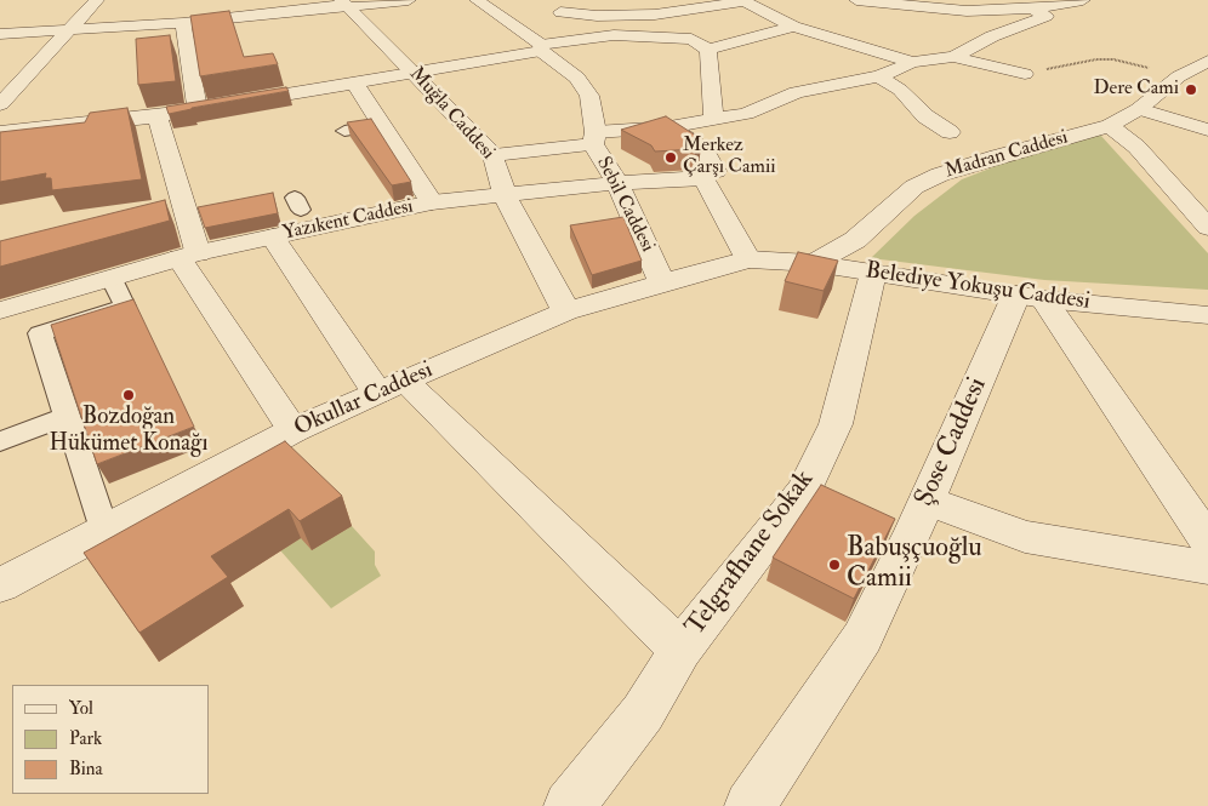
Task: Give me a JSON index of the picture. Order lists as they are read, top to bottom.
{
  "streets": {
    "street": [
      "Muğla Caddesi",
      "Madran Caddesi",
      "Sebil Caddesi",
      "Yazıkent Caddesi",
      "Belediye Yokuşu Caddesi",
      "Okullar Caddesi",
      "Şose Caddesi",
      "Telgrafhane Sokak"
    ]
  },
  "crossings": [
    ["Muğla Caddesi", "Yazıkent Caddesi"],
    ["Muğla Caddesi", "Okullar Caddesi"],
    ["Madran Caddesi", "Belediye Yokuşu Caddesi"],
    ["Sebil Caddesi", "Yazıkent Caddesi"],
    ["Sebil Caddesi", "Okullar Caddesi"],
    ["Belediye Yokuşu Caddesi", "Okullar Caddesi"],
    ["Belediye Yokuşu Caddesi", "Şose Caddesi"],
    ["Belediye Yokuşu Caddesi", "Telgrafhane Sokak"]
  ],
  "places": [
    "Dere Cami",
    "Merkez Çarşı Camii",
    "Bozdoğan Hükümet Konağı",
    "Babuşçuoğlu Camii"
  ],
  "legend": ["Yol", "Park", "Bina"]
}
